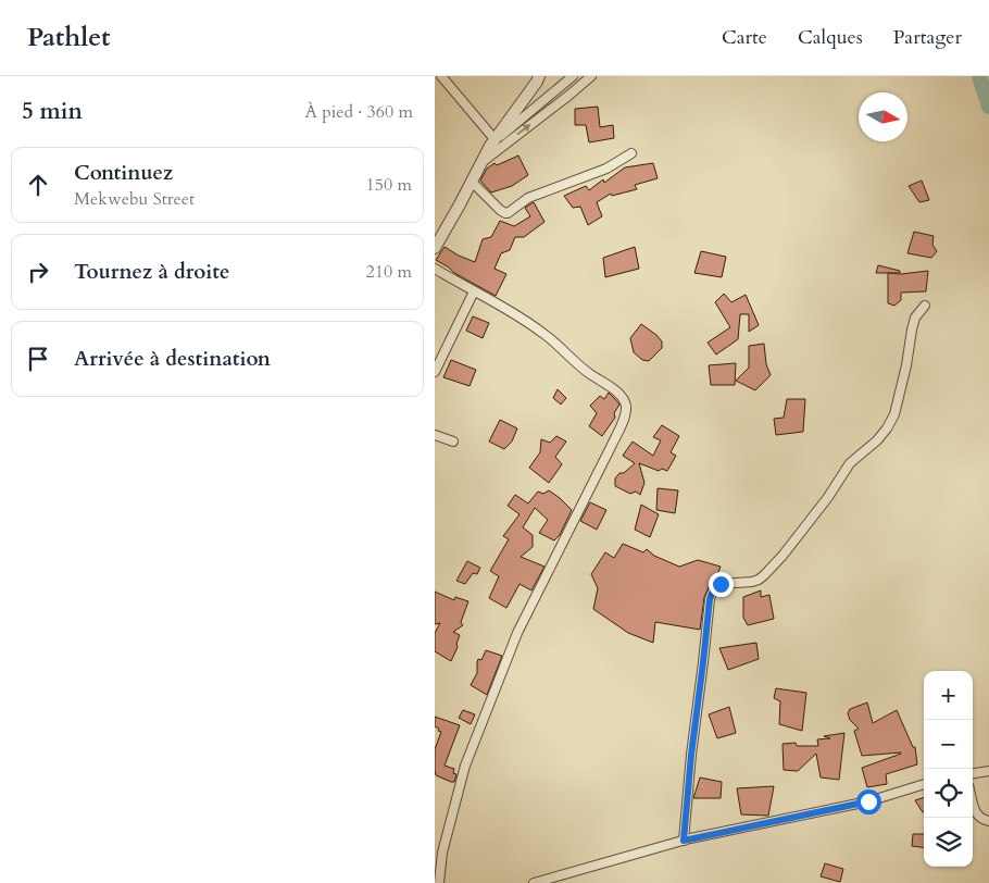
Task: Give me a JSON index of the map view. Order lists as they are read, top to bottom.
{
  "north": "right",
  "page": {
    "header": "Pathlet",
    "nav": ["Carte", "Calques", "Partager"],
    "heading": ["5 min", "À pied · 360 m"],
    "list": [
      ["Continuez", "Mekwebu Street", "150 m"],
      ["Tournez à droite", "210 m"],
      "Arrivée à destination"
    ],
    "map_buttons": ["+", "−"]
  }
}
